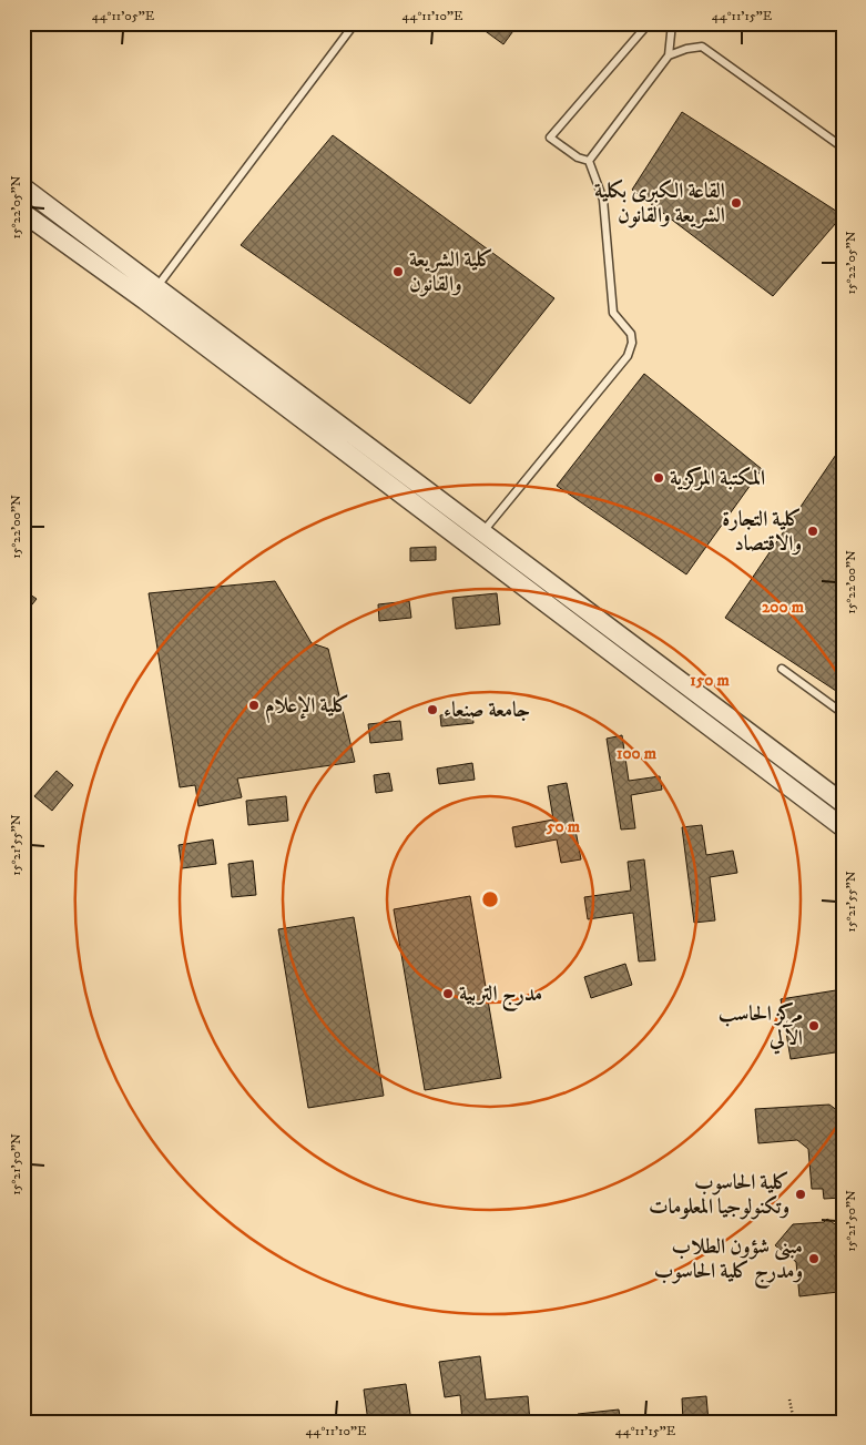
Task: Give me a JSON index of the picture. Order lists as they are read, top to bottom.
{
  "places": [
    "القاعة الكبرى بكلية الشريعة والقانون",
    "كلية الشريعة والقانون",
    "المكتبة المركزية",
    "كلية التجارة والاقتصاد",
    "كلية الإعلام",
    "جامعة صنعاء",
    "مدرج التربية",
    "مركز الحاسب الآلي",
    "كلية الحاسوب وتكنولوجيا المعلومات",
    "مبنى شؤون الطلاب ومدرج كلية الحاسوب"
  ],
  "coordinates": [
    "44°11'05\"E",
    "44°11'10\"E",
    "44°11'15\"E",
    "15°22'05\"N",
    "15°22'00\"N",
    "15°21'55\"N",
    "15°21'50\"N"
  ],
  "rings": [
    "200 m",
    "150 m",
    "100 m",
    "50 m"
  ]
}
